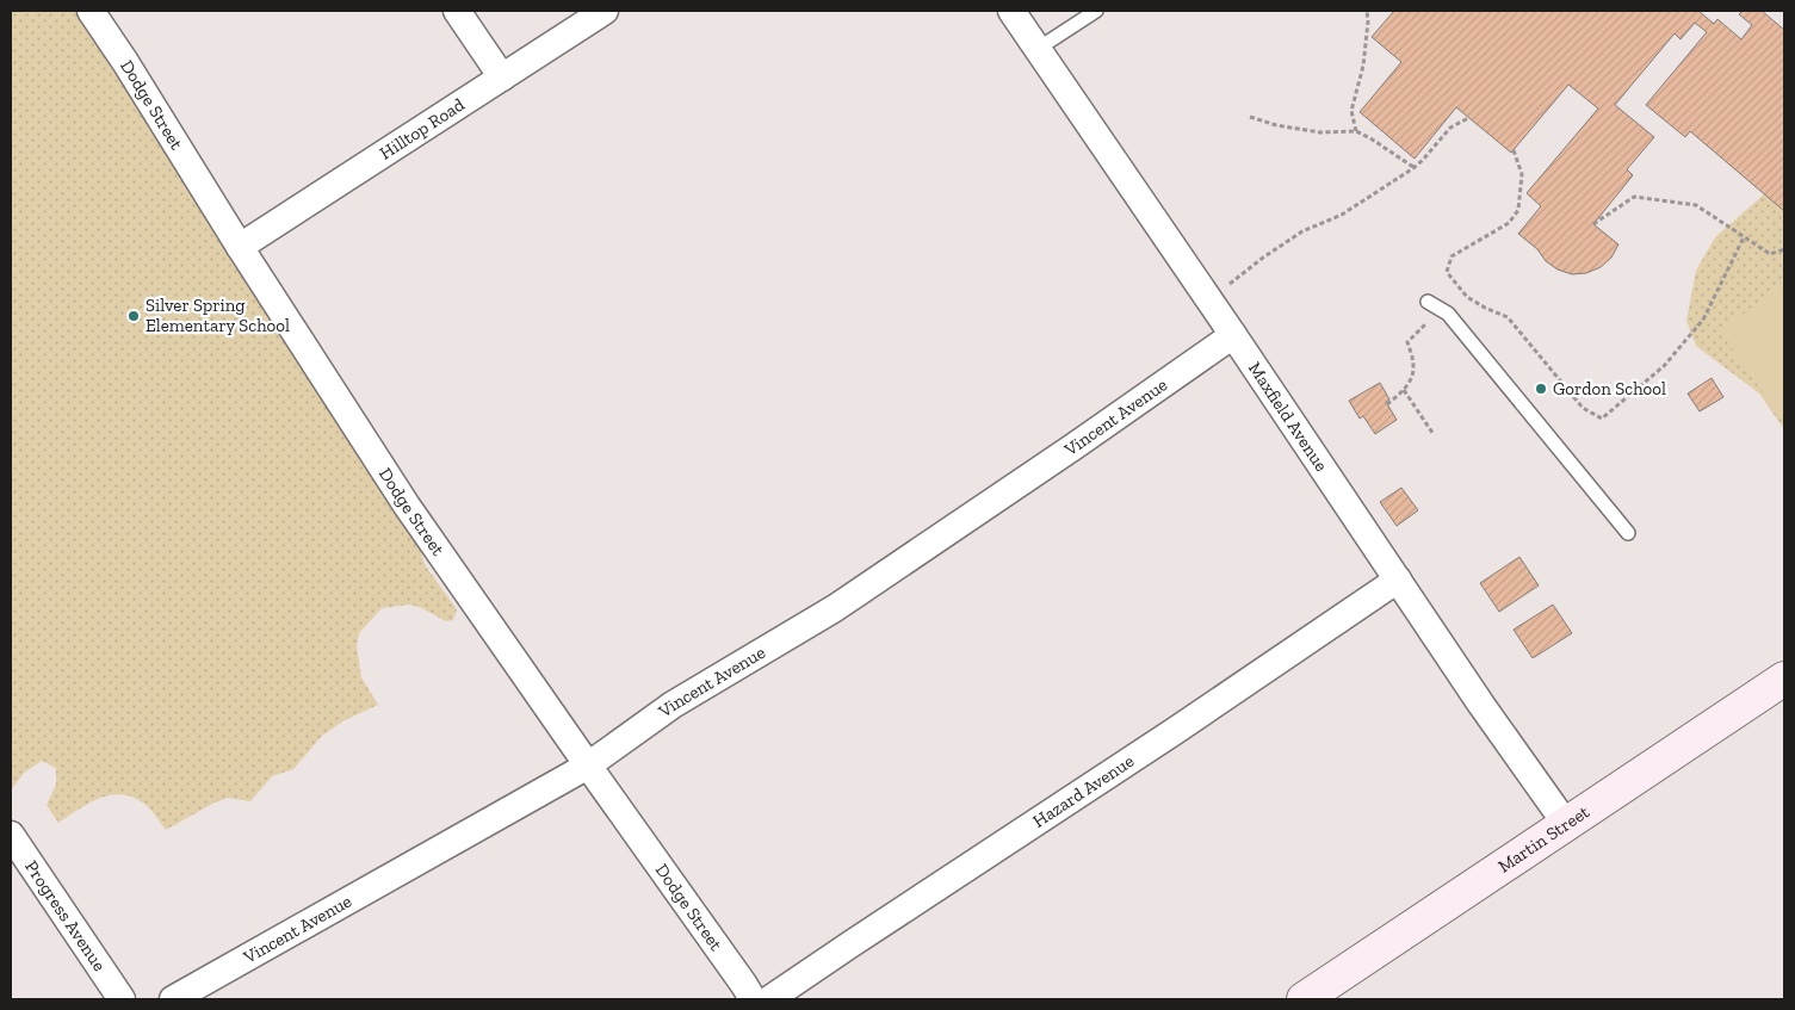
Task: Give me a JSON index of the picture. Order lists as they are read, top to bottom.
{
  "streets": {
    "street": [
      "Dodge Street",
      "Hilltop Road",
      "Vincent Avenue",
      "Maxfield Avenue",
      "Hazard Avenue",
      "Martin Street",
      "Progress Avenue"
    ]
  },
  "crossings": [
    ["Dodge Street", "Hilltop Road"],
    ["Dodge Street", "Vincent Avenue"],
    ["Vincent Avenue", "Maxfield Avenue"],
    ["Maxfield Avenue", "Hazard Avenue"],
    ["Maxfield Avenue", "Martin Street"]
  ],
  "places": ["Silver Spring Elementary School", "Gordon School"]
}
